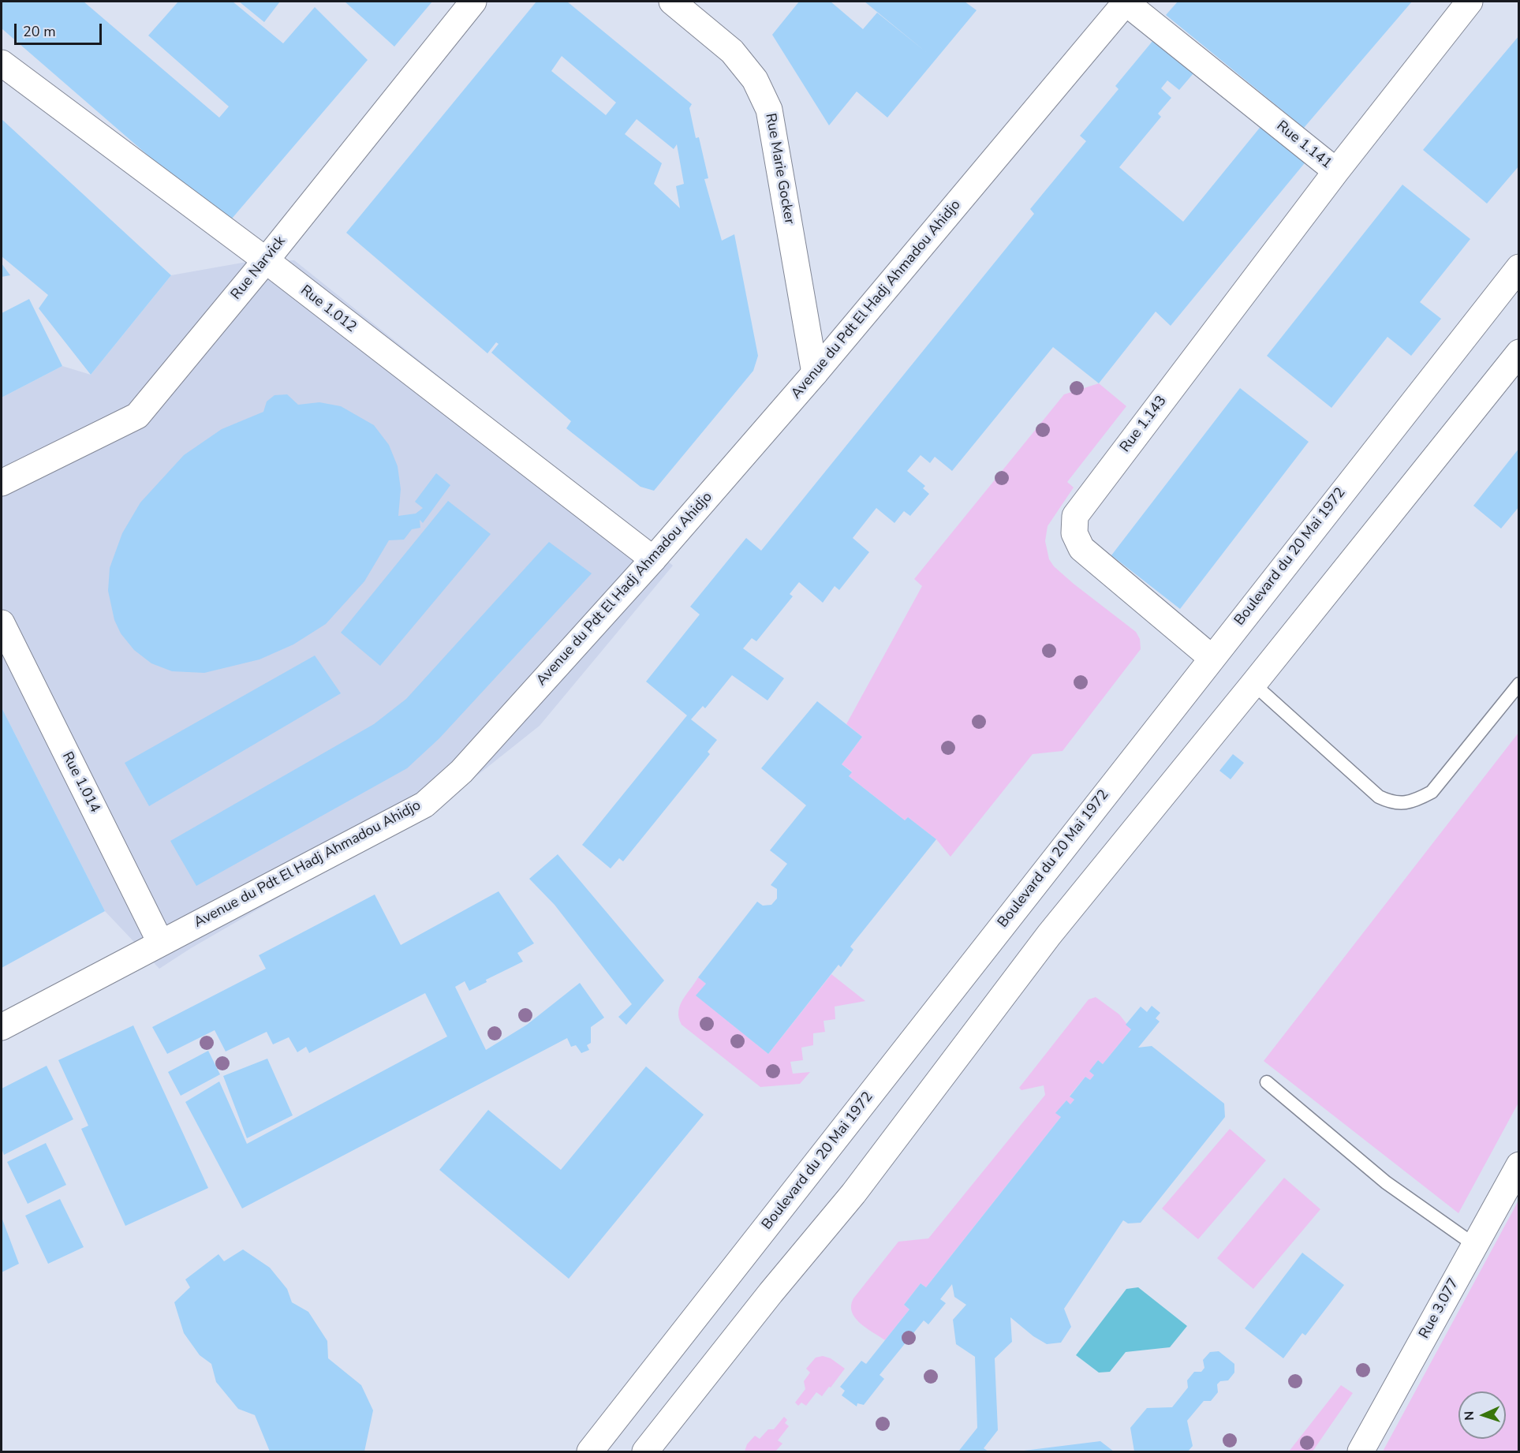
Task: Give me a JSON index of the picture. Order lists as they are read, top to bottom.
{
  "streets": {
    "main road": [
      "Rue 1.141",
      "Rue Marie Gocker",
      "Rue Narvick",
      "Avenue du Pdt El Hadj Ahmadou Ahidjo",
      "Rue 1.012",
      "Rue 1.143",
      "Boulevard du 20 Mai 1972",
      "Rue 1.014",
      "Rue 3.077"
    ]
  },
  "crossings": [
    ["Rue 1.141", "Avenue du Pdt El Hadj Ahmadou Ahidjo"],
    ["Rue 1.141", "Rue 1.143"],
    ["Rue Marie Gocker", "Avenue du Pdt El Hadj Ahmadou Ahidjo"],
    ["Rue Narvick", "Rue 1.012"],
    ["Avenue du Pdt El Hadj Ahmadou Ahidjo", "Rue 1.012"],
    ["Avenue du Pdt El Hadj Ahmadou Ahidjo", "Rue 1.014"],
    ["Rue 1.143", "Boulevard du 20 Mai 1972"]
  ],
  "scale_bar": "20 m",
  "north": "left"
}
